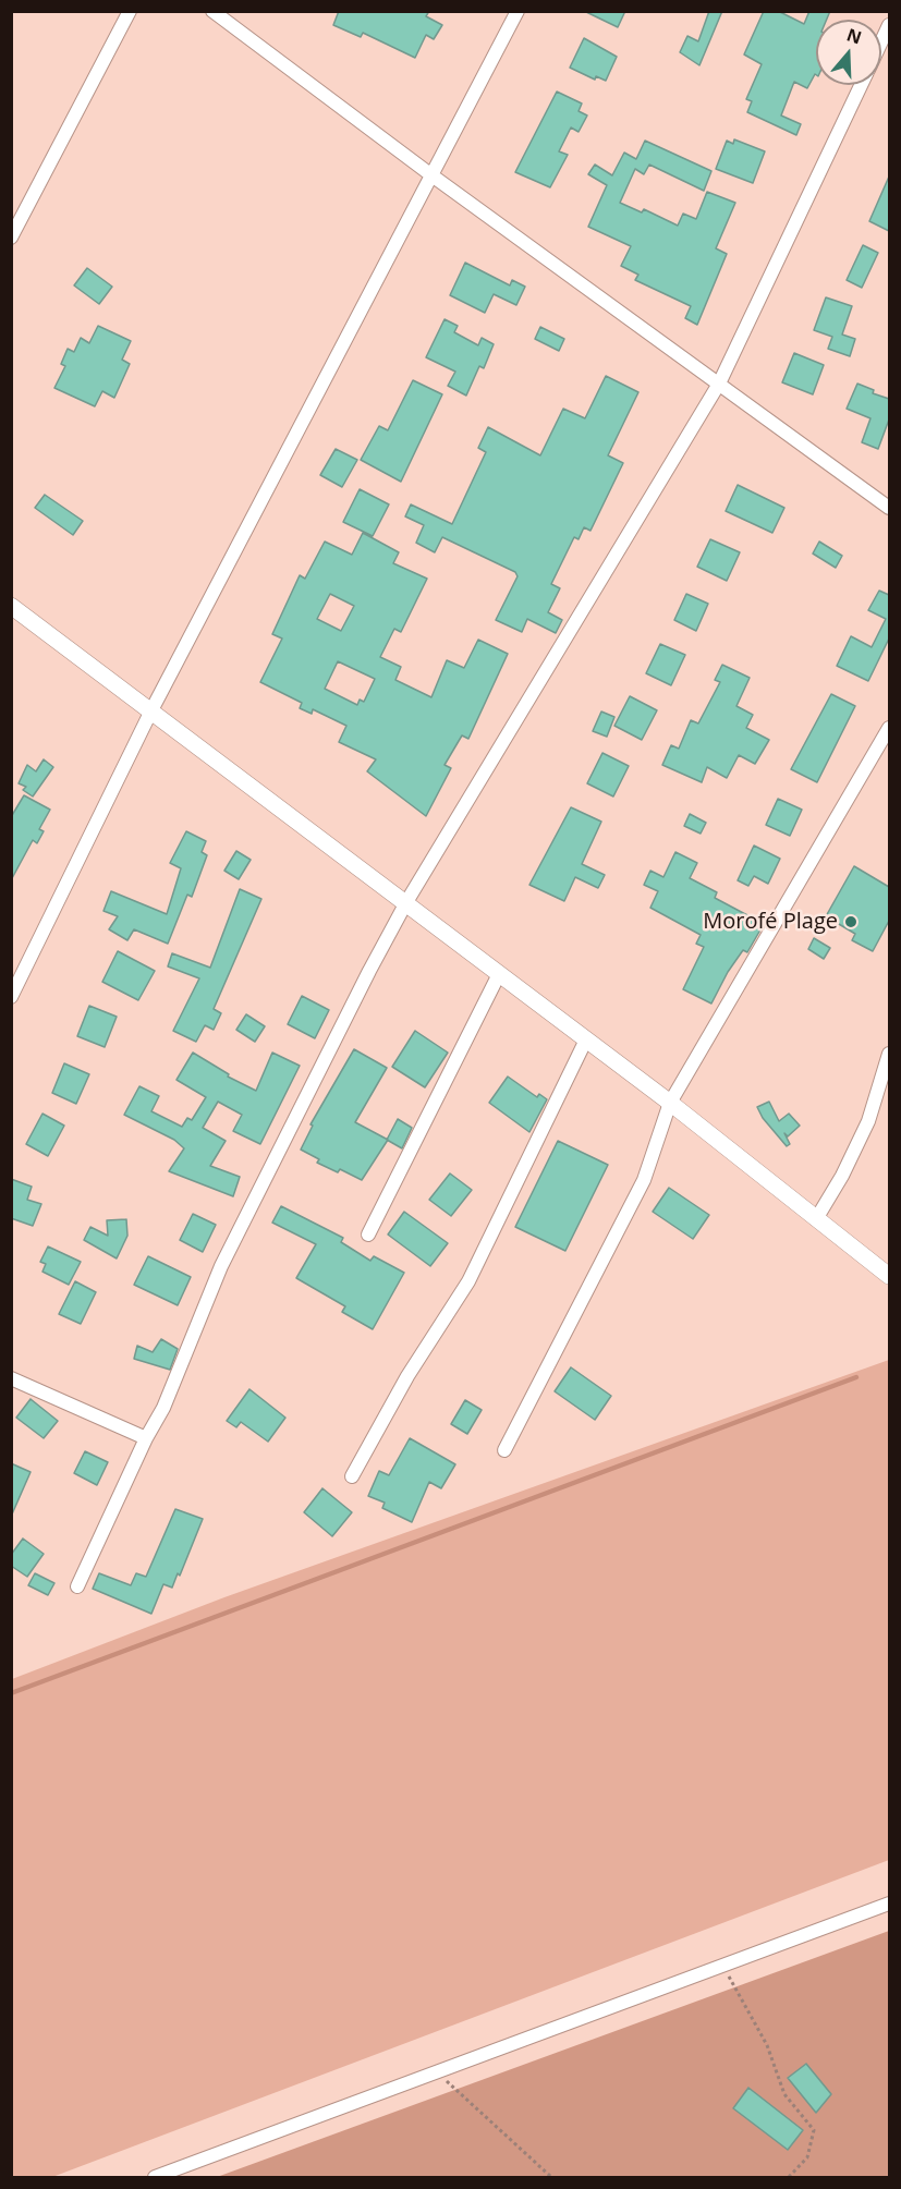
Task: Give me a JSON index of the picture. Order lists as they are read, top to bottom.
{
  "places": ["Morofé Plage"],
  "north": "top"
}
